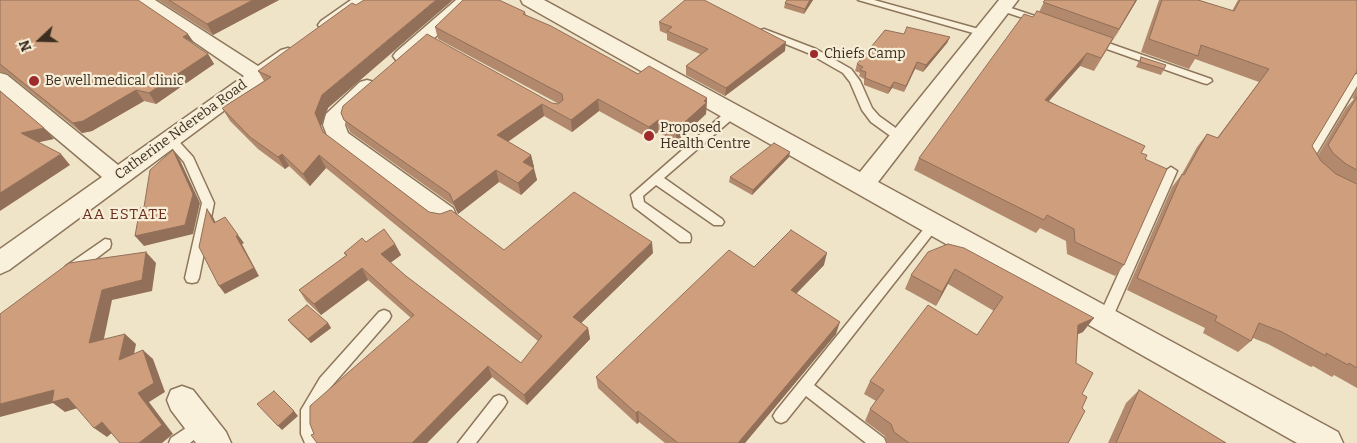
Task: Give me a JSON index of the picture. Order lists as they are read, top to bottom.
{
  "streets": {
    "street": ["Catherine Ndereba Road"]
  },
  "districts": ["AA ESTATE"],
  "places": ["Chiefs Camp", "Be well medical clinic", "Proposed Health Centre"],
  "north": "left"
}
